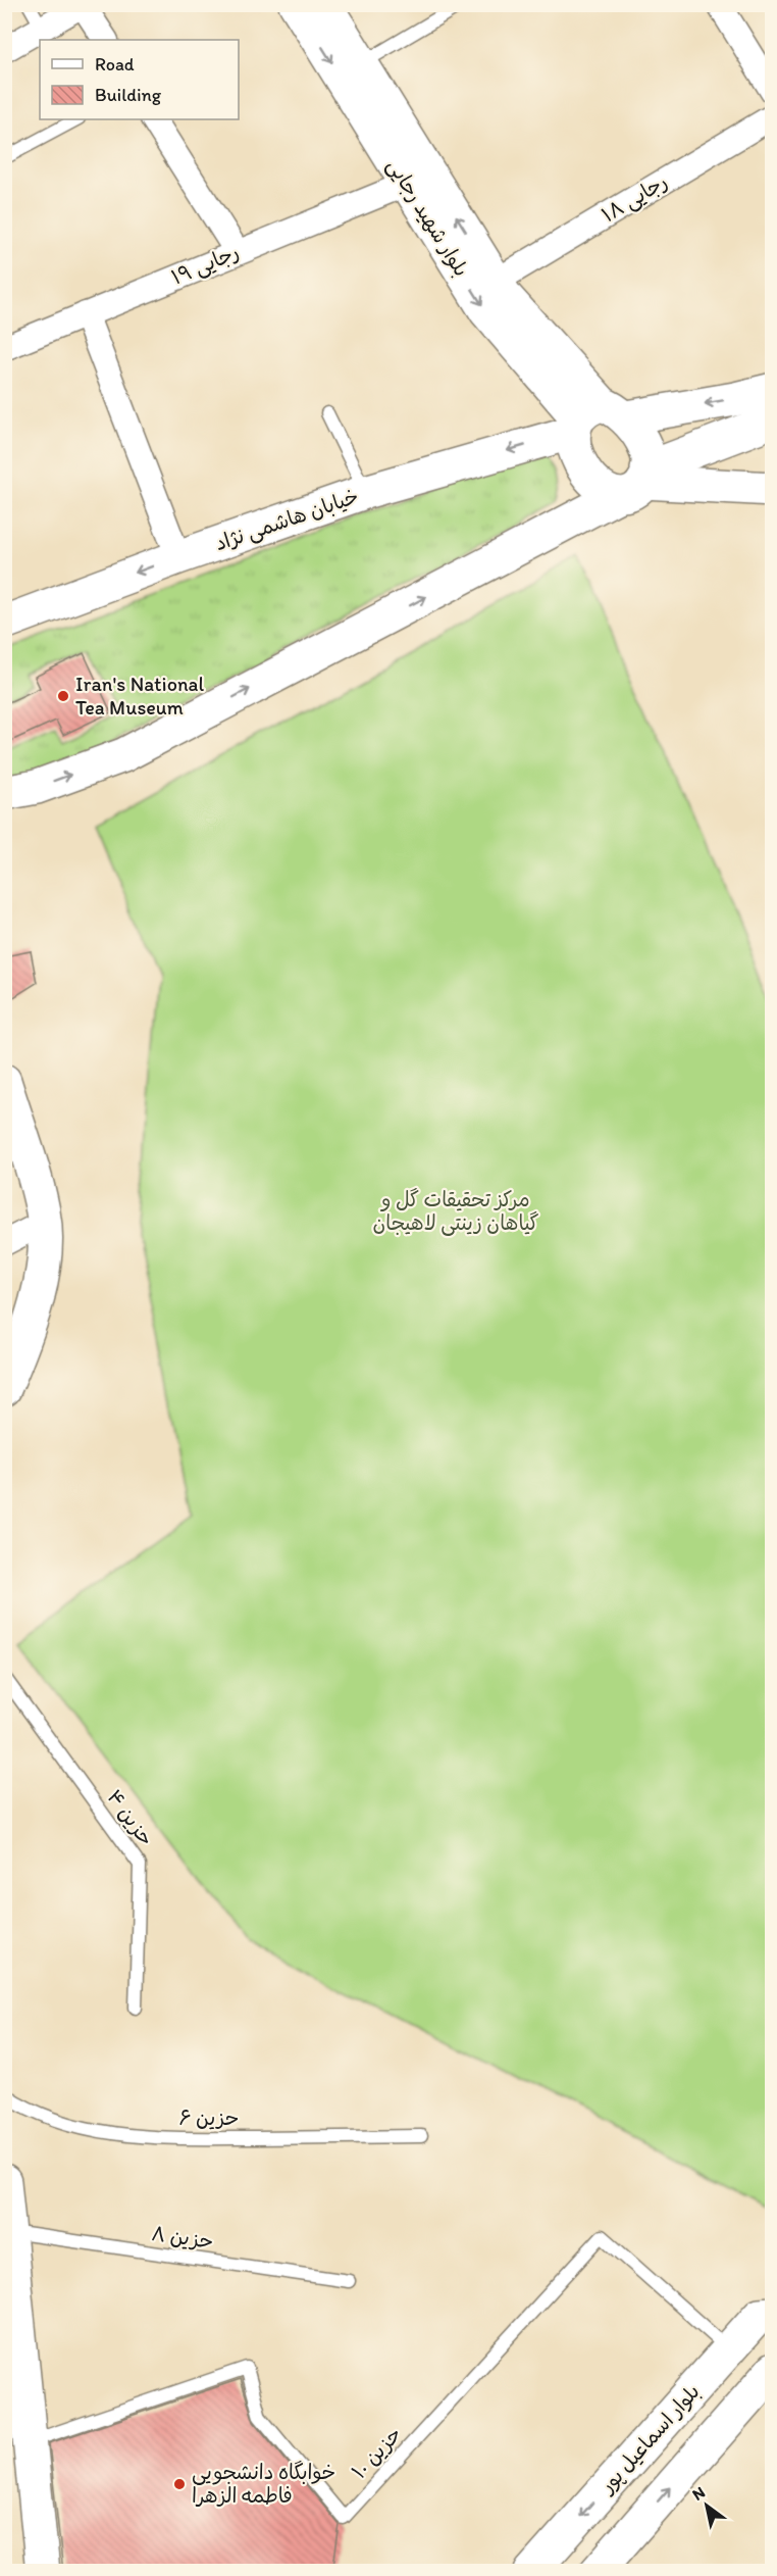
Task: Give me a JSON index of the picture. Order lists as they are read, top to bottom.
{
  "streets": {
    "main road": ["بلوار شهید رجایی", "خیابان هاشمی نژاد", "بلوار اسماعیل پور"],
    "street": ["رجایی ۱۸", "رجایی ۱۹"],
    "lane": [
      "حزین ۴",
      "حزین ۶",
      "حزین ۸",
      "حزین ۱۰"
    ]
  },
  "crossings": [
    ["رجایی ۱۸", "بلوار شهید رجایی"],
    ["بلوار شهید رجایی", "رجایی ۱۹"],
    ["بلوار شهید رجایی", "خیابان هاشمی نژاد"],
    ["بلوار اسماعیل پور", "حزین ۱۰"]
  ],
  "parks": ["مرکز تحقیقات گل و گیاهان زینتی لاهیجان"],
  "places": ["Iran's National Tea Museum", "خوابگاه دانشجویی فاطمه الزهرا"],
  "legend": ["Road", "Building"],
  "north": "top left"
}
